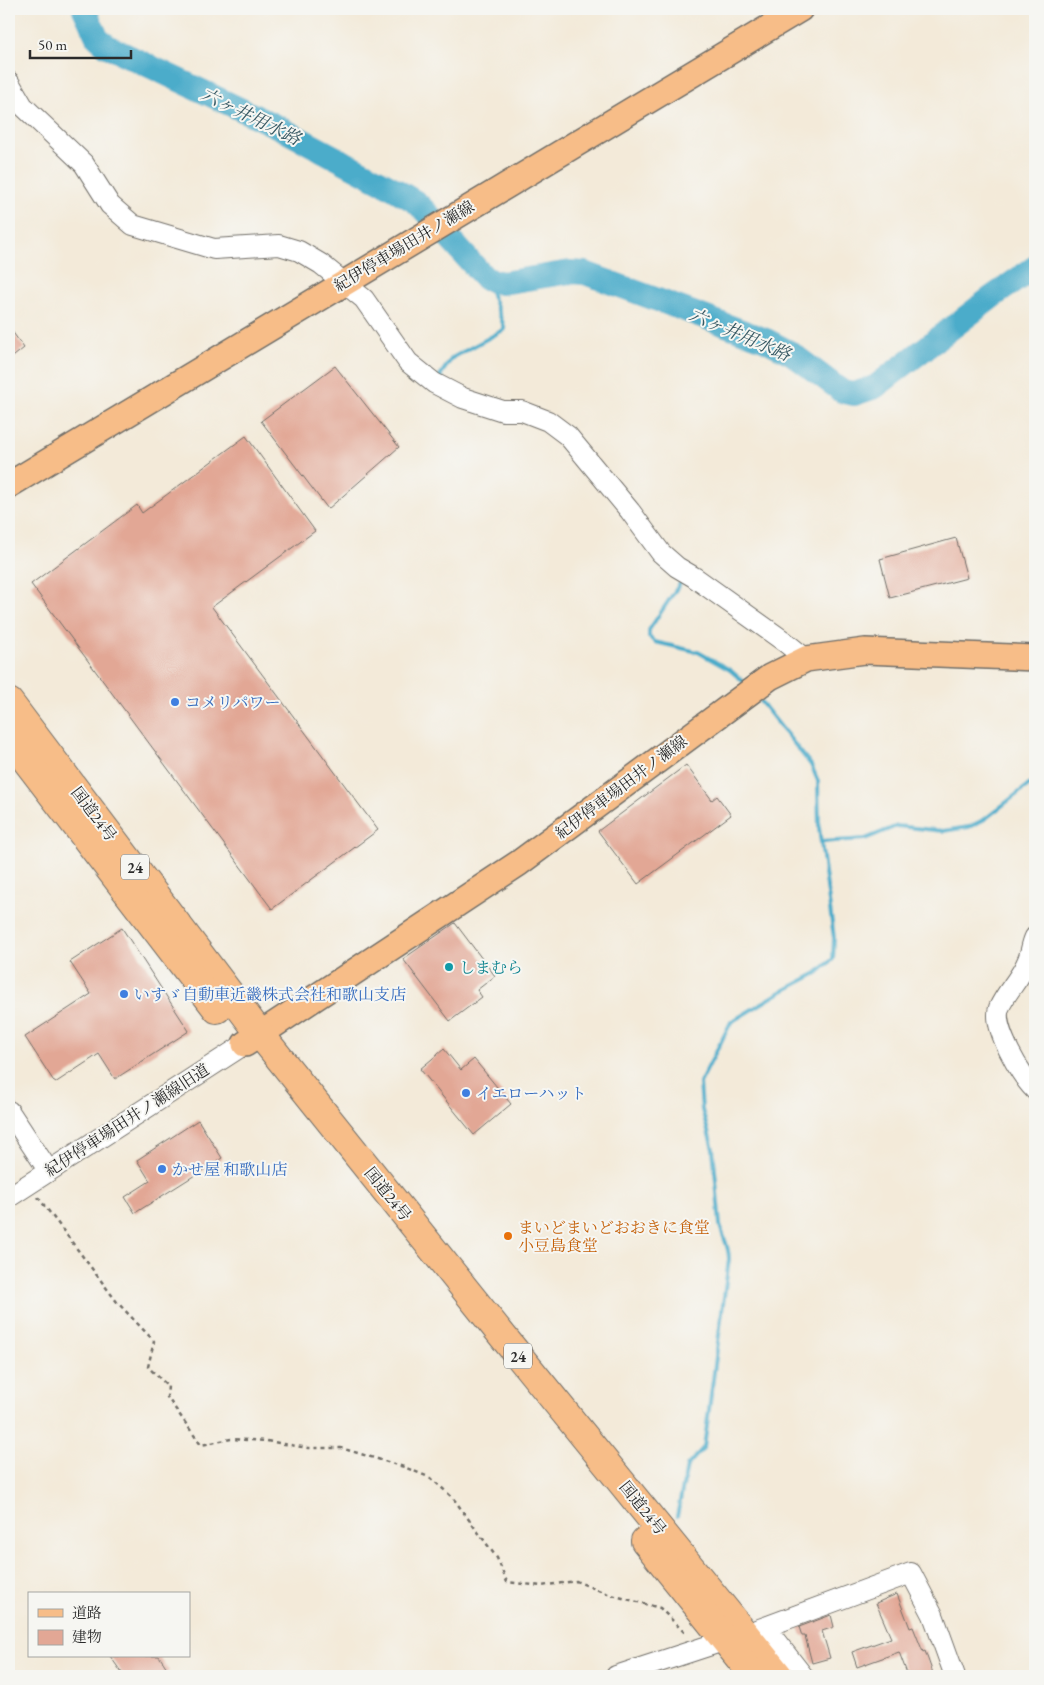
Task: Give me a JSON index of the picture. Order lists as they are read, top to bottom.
{
  "streets": {
    "highway": ["国道24号", "24"],
    "main road": ["紀伊停車場田井ノ瀬線"],
    "street": ["紀伊停車場田井ノ瀬線旧道"]
  },
  "crossings": [
    ["紀伊停車場田井ノ瀬線", "国道24号"],
    ["紀伊停車場田井ノ瀬線", "紀伊停車場田井ノ瀬線旧道"],
    ["国道24号", "紀伊停車場田井ノ瀬線旧道"]
  ],
  "water": ["六ヶ井用水路"],
  "places": [
    "コメリパワー",
    "しまむら",
    "いすゞ自動車近畿株式会社和歌山支店",
    "イエローハット",
    "かせ屋 和歌山店",
    "まいどまいどおおきに食堂 小豆島食堂"
  ],
  "legend": ["道路", "建物"],
  "scale_bar": "50 m"
}
